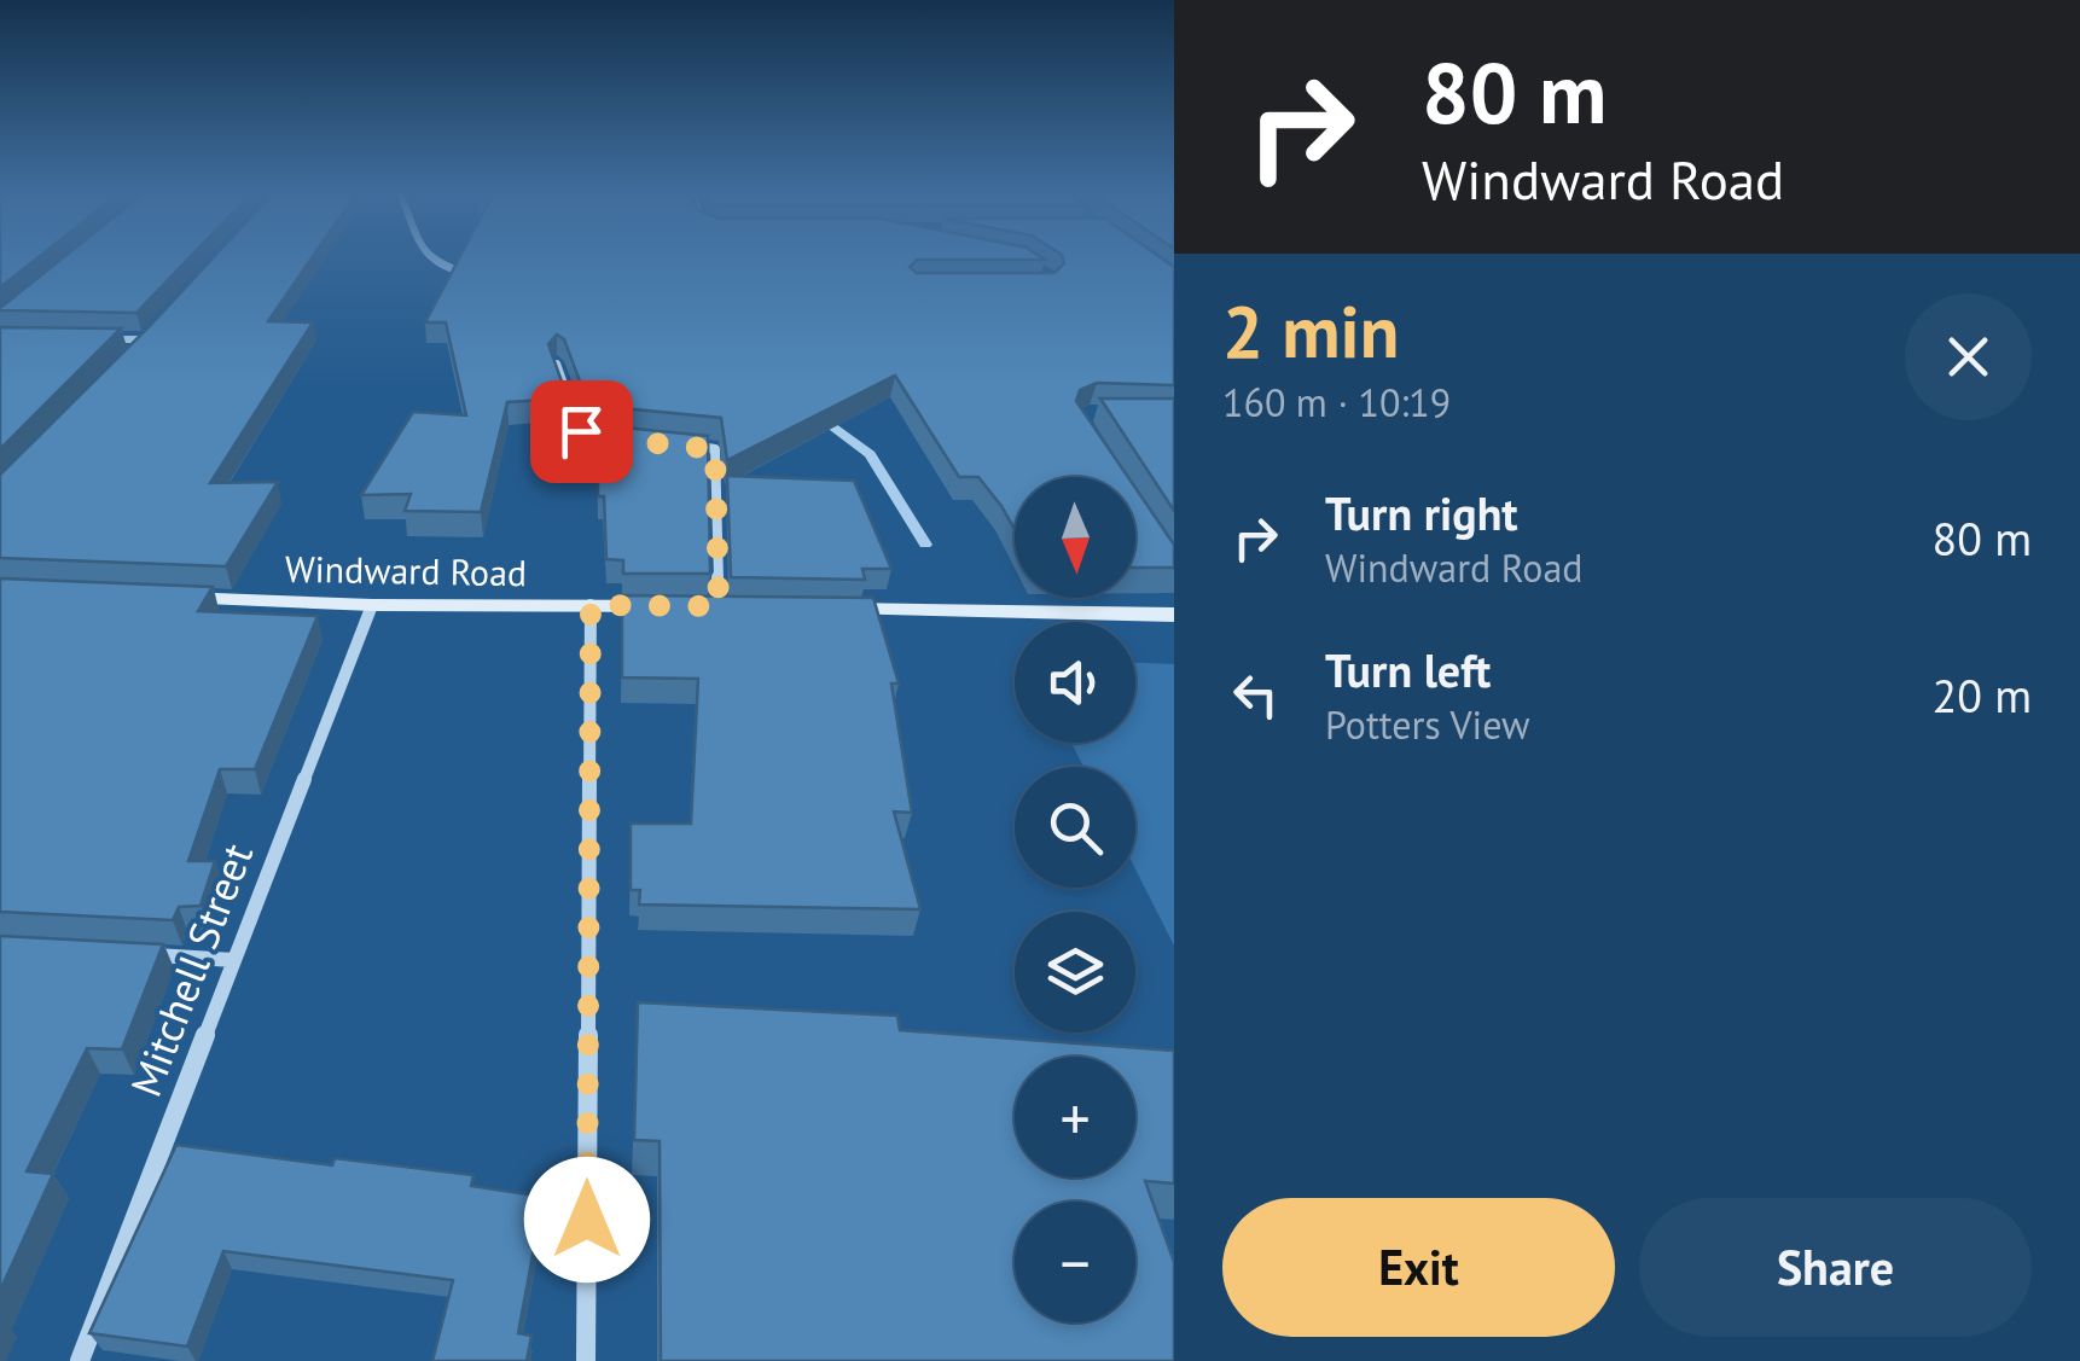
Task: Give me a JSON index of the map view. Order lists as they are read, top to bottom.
{
  "streets": {
    "main road": ["Windward Road"],
    "street": ["Mitchell Street"]
  },
  "crossings": [
    ["Windward Road", "Mitchell Street"]
  ],
  "north": "bottom",
  "page": {
    "turn": ["80 m", "Windward Road"],
    "heading": ["2 min", "160 m · 10:19"],
    "list": [
      {
        "name": "Turn right",
        "note": "Windward Road",
        "value": "80 m"
      },
      {
        "name": "Turn left",
        "note": "Potters View",
        "value": "20 m"
      }
    ],
    "map_buttons": ["+", "−"],
    "buttons": ["Exit", "Share"]
  }
}
